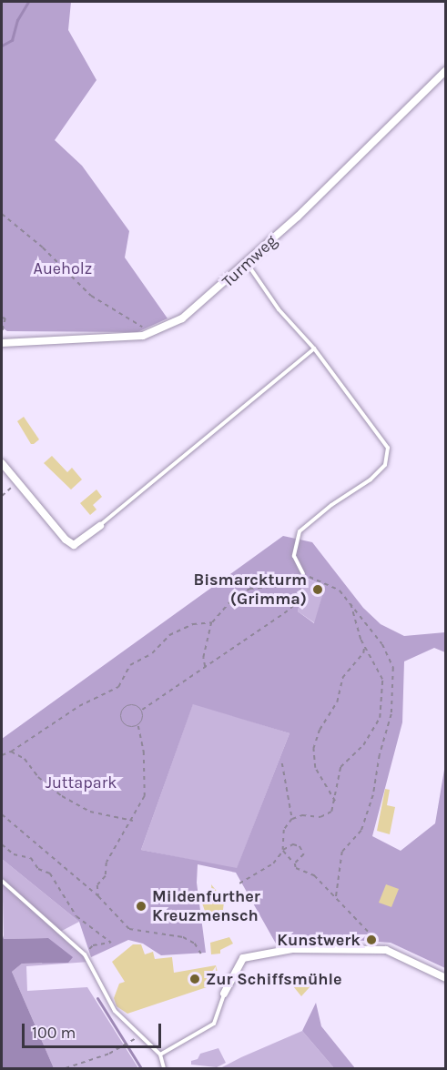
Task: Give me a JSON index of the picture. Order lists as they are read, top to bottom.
{
  "streets": {
    "street": ["Turmweg"]
  },
  "parks": ["Aueholz", "Juttapark"],
  "places": [
    "Bismarckturm (Grimma)",
    "Mildenfurther Kreuzmensch",
    "Kunstwerk",
    "Zur Schiffsmühle"
  ],
  "scale_bar": "100 m"
}
